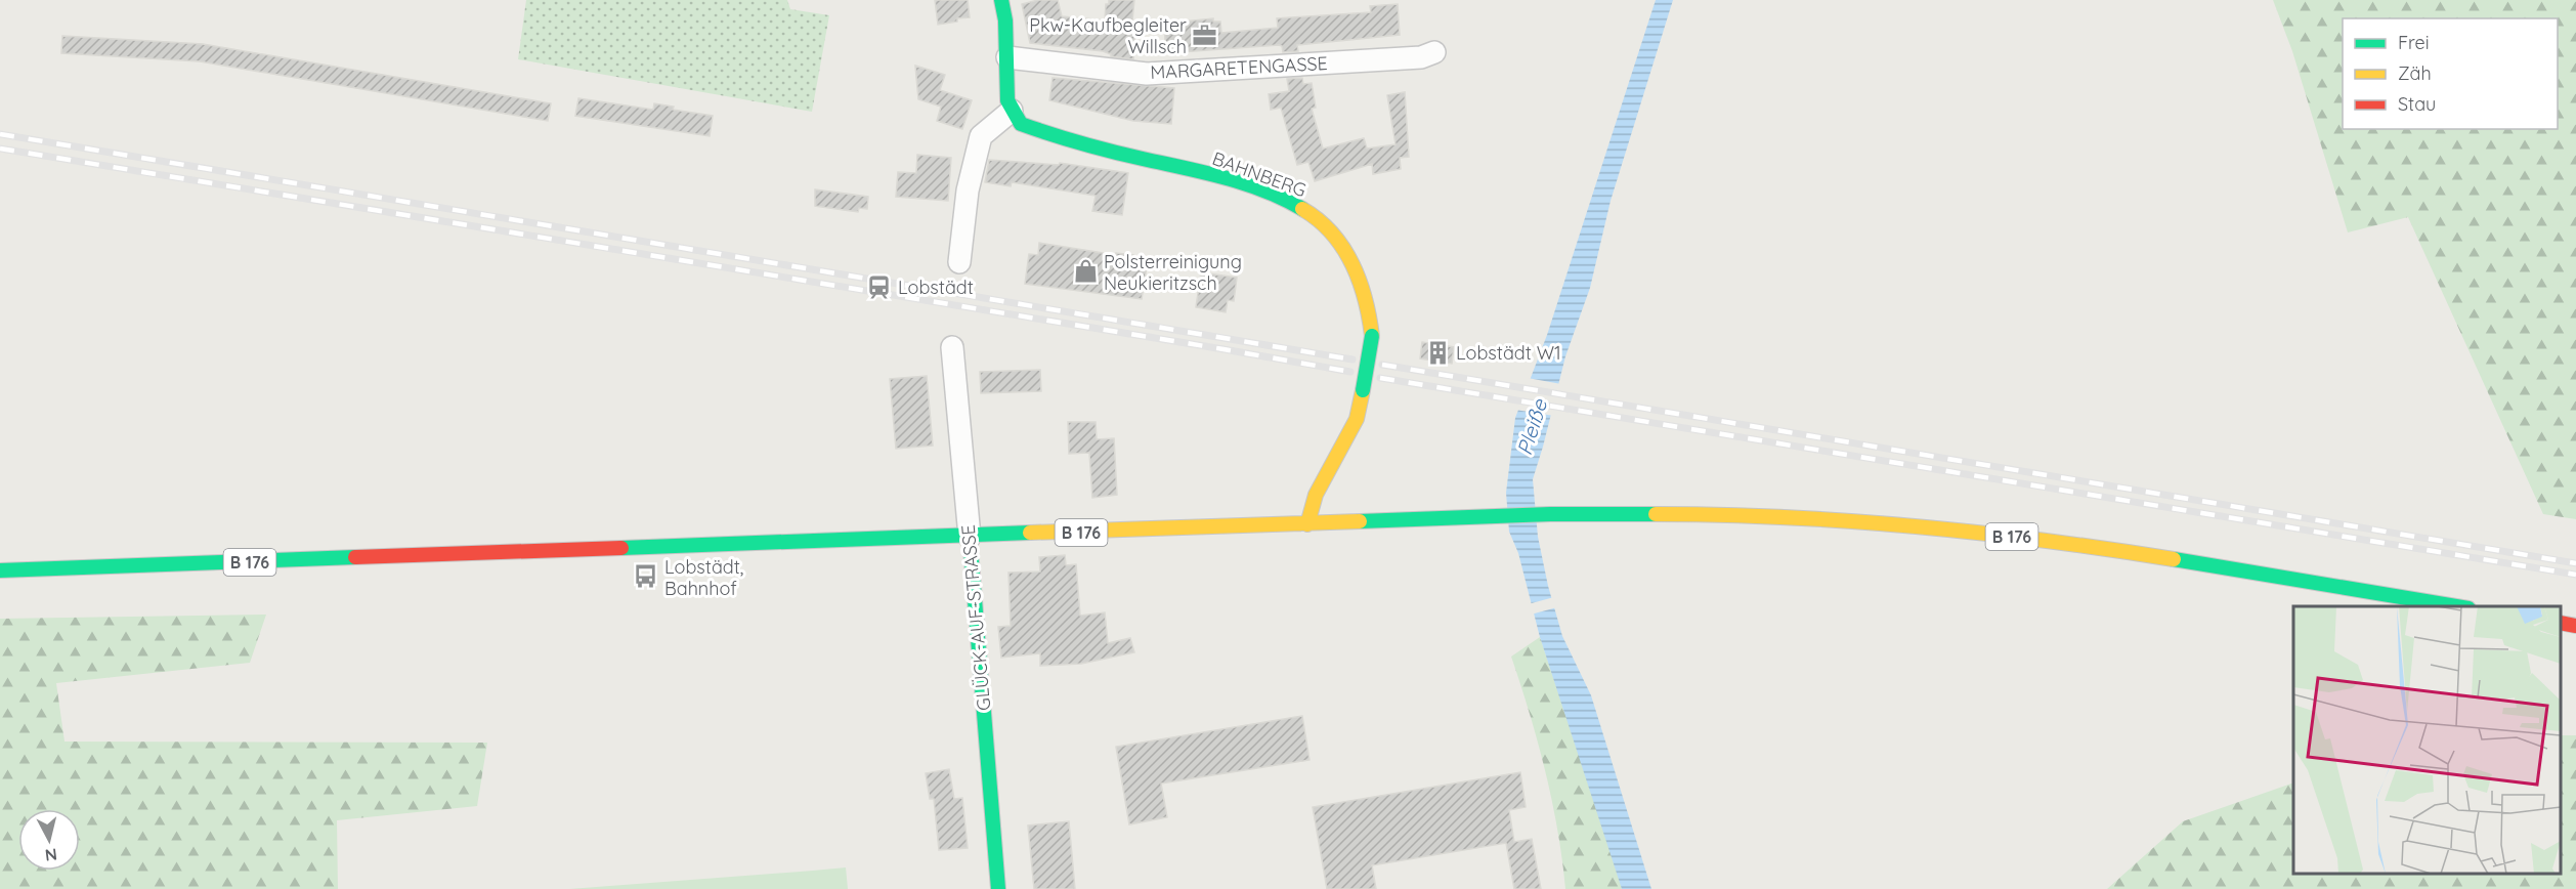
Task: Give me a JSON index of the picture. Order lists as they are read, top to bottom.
{
  "streets": {
    "main road": ["BAHNBERG", "B 176", "GLÜCK-AUF-STRASSE"],
    "street": ["MARGARETENGASSE"]
  },
  "crossings": [
    ["BAHNBERG", "B 176"],
    ["B 176", "GLÜCK-AUF-STRASSE"]
  ],
  "water": ["Pleiße"],
  "places": {
    "office": ["Pkw-Kaufbegleiter Willsch"],
    "shop": ["Polsterreinigung Neukieritzsch"],
    "station": ["Lobstädt"],
    "building": ["Lobstädt W1"],
    "bus stop": ["Lobstädt, Bahnhof"]
  },
  "legend": ["Frei", "Zäh", "Stau"],
  "north": "bottom"
}
